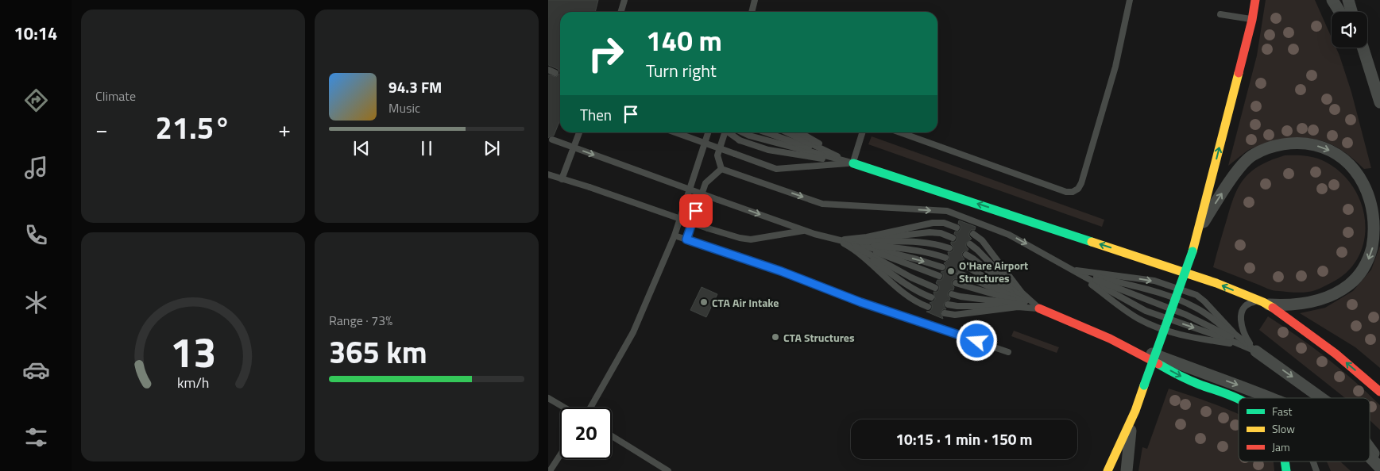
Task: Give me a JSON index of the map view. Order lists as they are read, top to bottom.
{
  "places": ["O'Hare Airport Structures", "CTA Air Intake", "CTA Structures"],
  "legend": ["Fast", "Slow", "Jam"],
  "page": {
    "tabs": "10:14",
    "tile": [
      "Climate",
      ["Range · 73%", "365 km"]
    ],
    "turn": ["140 m", "Turn right"],
    "song": ["94.3 FM", "Music"],
    "then": "Then",
    "heat": ["−", "21.5°", "+"],
    "limit": "20",
    "trip": "10:15 · 1 min · 150 m",
    "gauge": ["13", "km/h"]
  }
}
